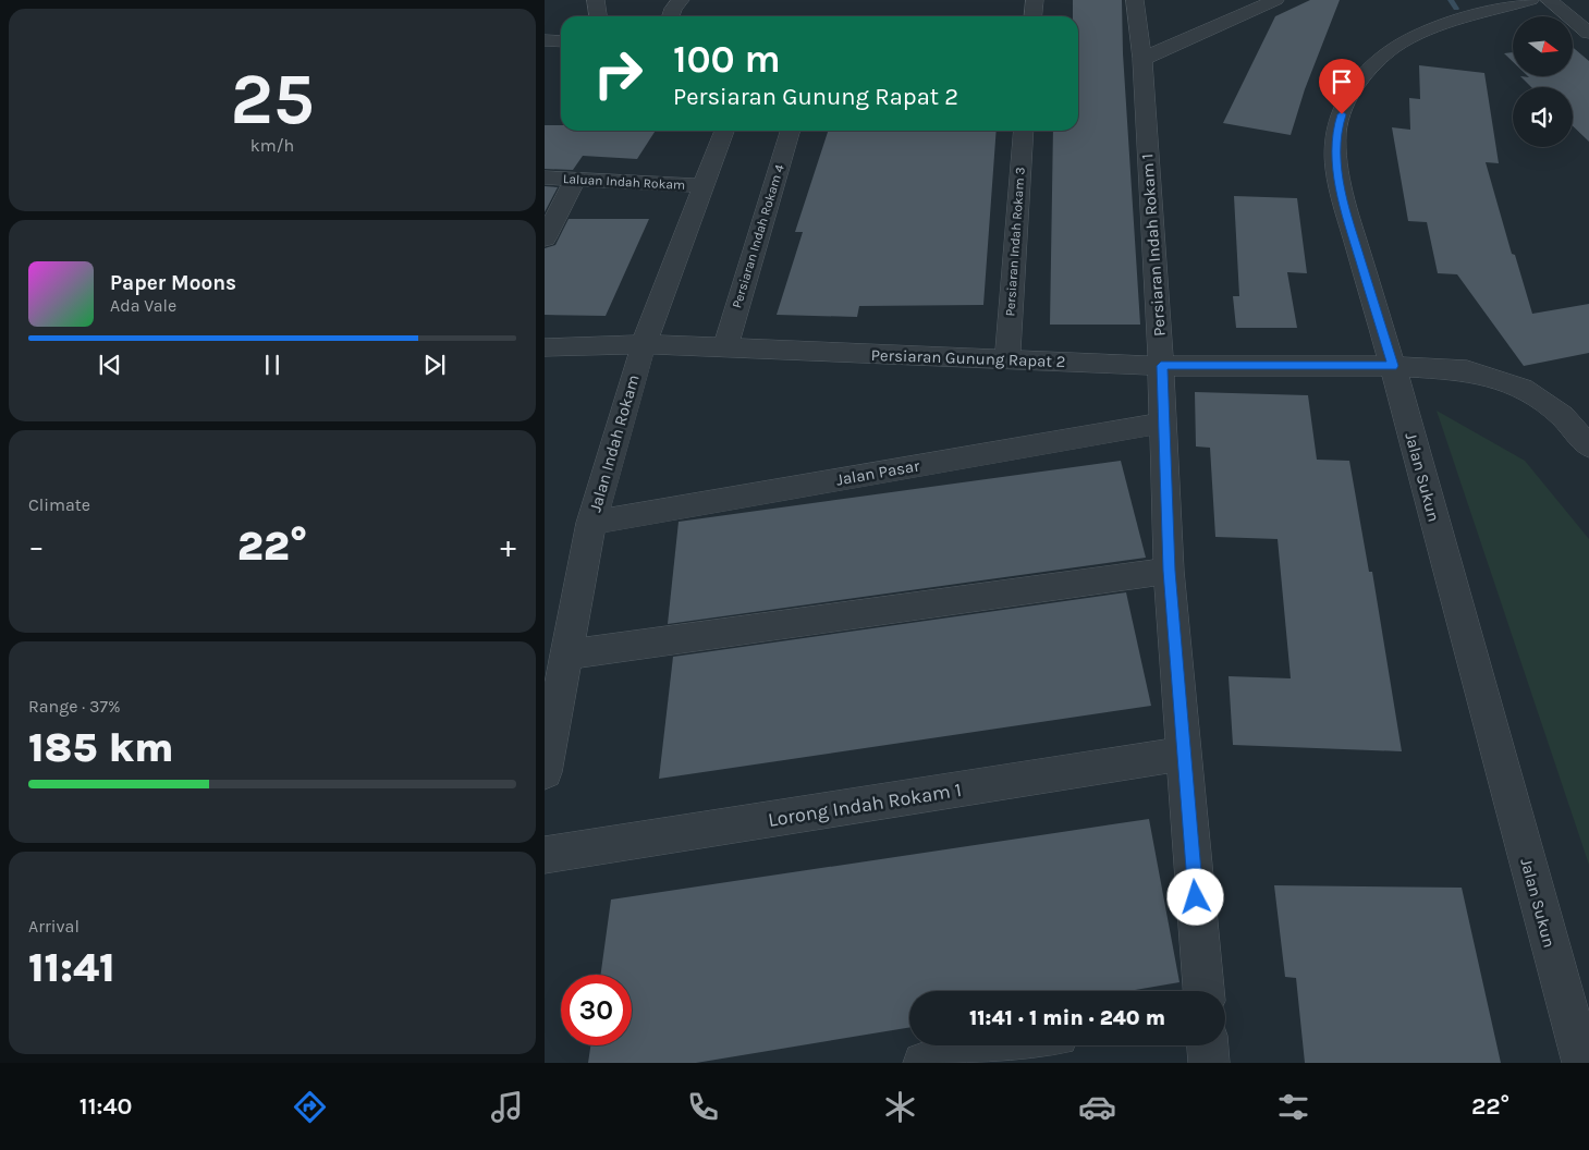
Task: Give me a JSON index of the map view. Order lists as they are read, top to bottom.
{
  "streets": {
    "street": [
      "Laluan Indah Rokam",
      "Persiaran Indah Rokam 4",
      "Persiaran Indah Rokam 3",
      "Persiaran Indah Rokam 1",
      "Persiaran Gunung Rapat 2",
      "Jalan Indah Rokam",
      "Jalan Pasar",
      "Jalan Sukun",
      "Lorong Indah Rokam 1"
    ]
  },
  "crossings": [
    ["Laluan Indah Rokam", "Jalan Indah Rokam"],
    ["Persiaran Indah Rokam 4", "Persiaran Gunung Rapat 2"],
    ["Persiaran Indah Rokam 3", "Persiaran Gunung Rapat 2"],
    ["Persiaran Indah Rokam 1", "Persiaran Gunung Rapat 2"],
    ["Persiaran Indah Rokam 1", "Jalan Pasar"],
    ["Persiaran Indah Rokam 1", "Lorong Indah Rokam 1"],
    ["Persiaran Gunung Rapat 2", "Jalan Indah Rokam"],
    ["Persiaran Gunung Rapat 2", "Jalan Sukun"],
    ["Jalan Indah Rokam", "Jalan Pasar"]
  ],
  "north": "right",
  "page": {
    "tile": [
      ["25", "km/h"],
      "Climate",
      ["Range · 37%", "185 km"],
      ["Arrival", "11:41"]
    ],
    "turn": ["100 m", "Persiaran Gunung Rapat 2"],
    "song": ["Paper Moons", "Ada Vale"],
    "heat": ["−", "22°", "+"],
    "limit": "30",
    "trip": "11:41 · 1 min · 240 m",
    "tabs": ["11:40", "22°"]
  }
}
